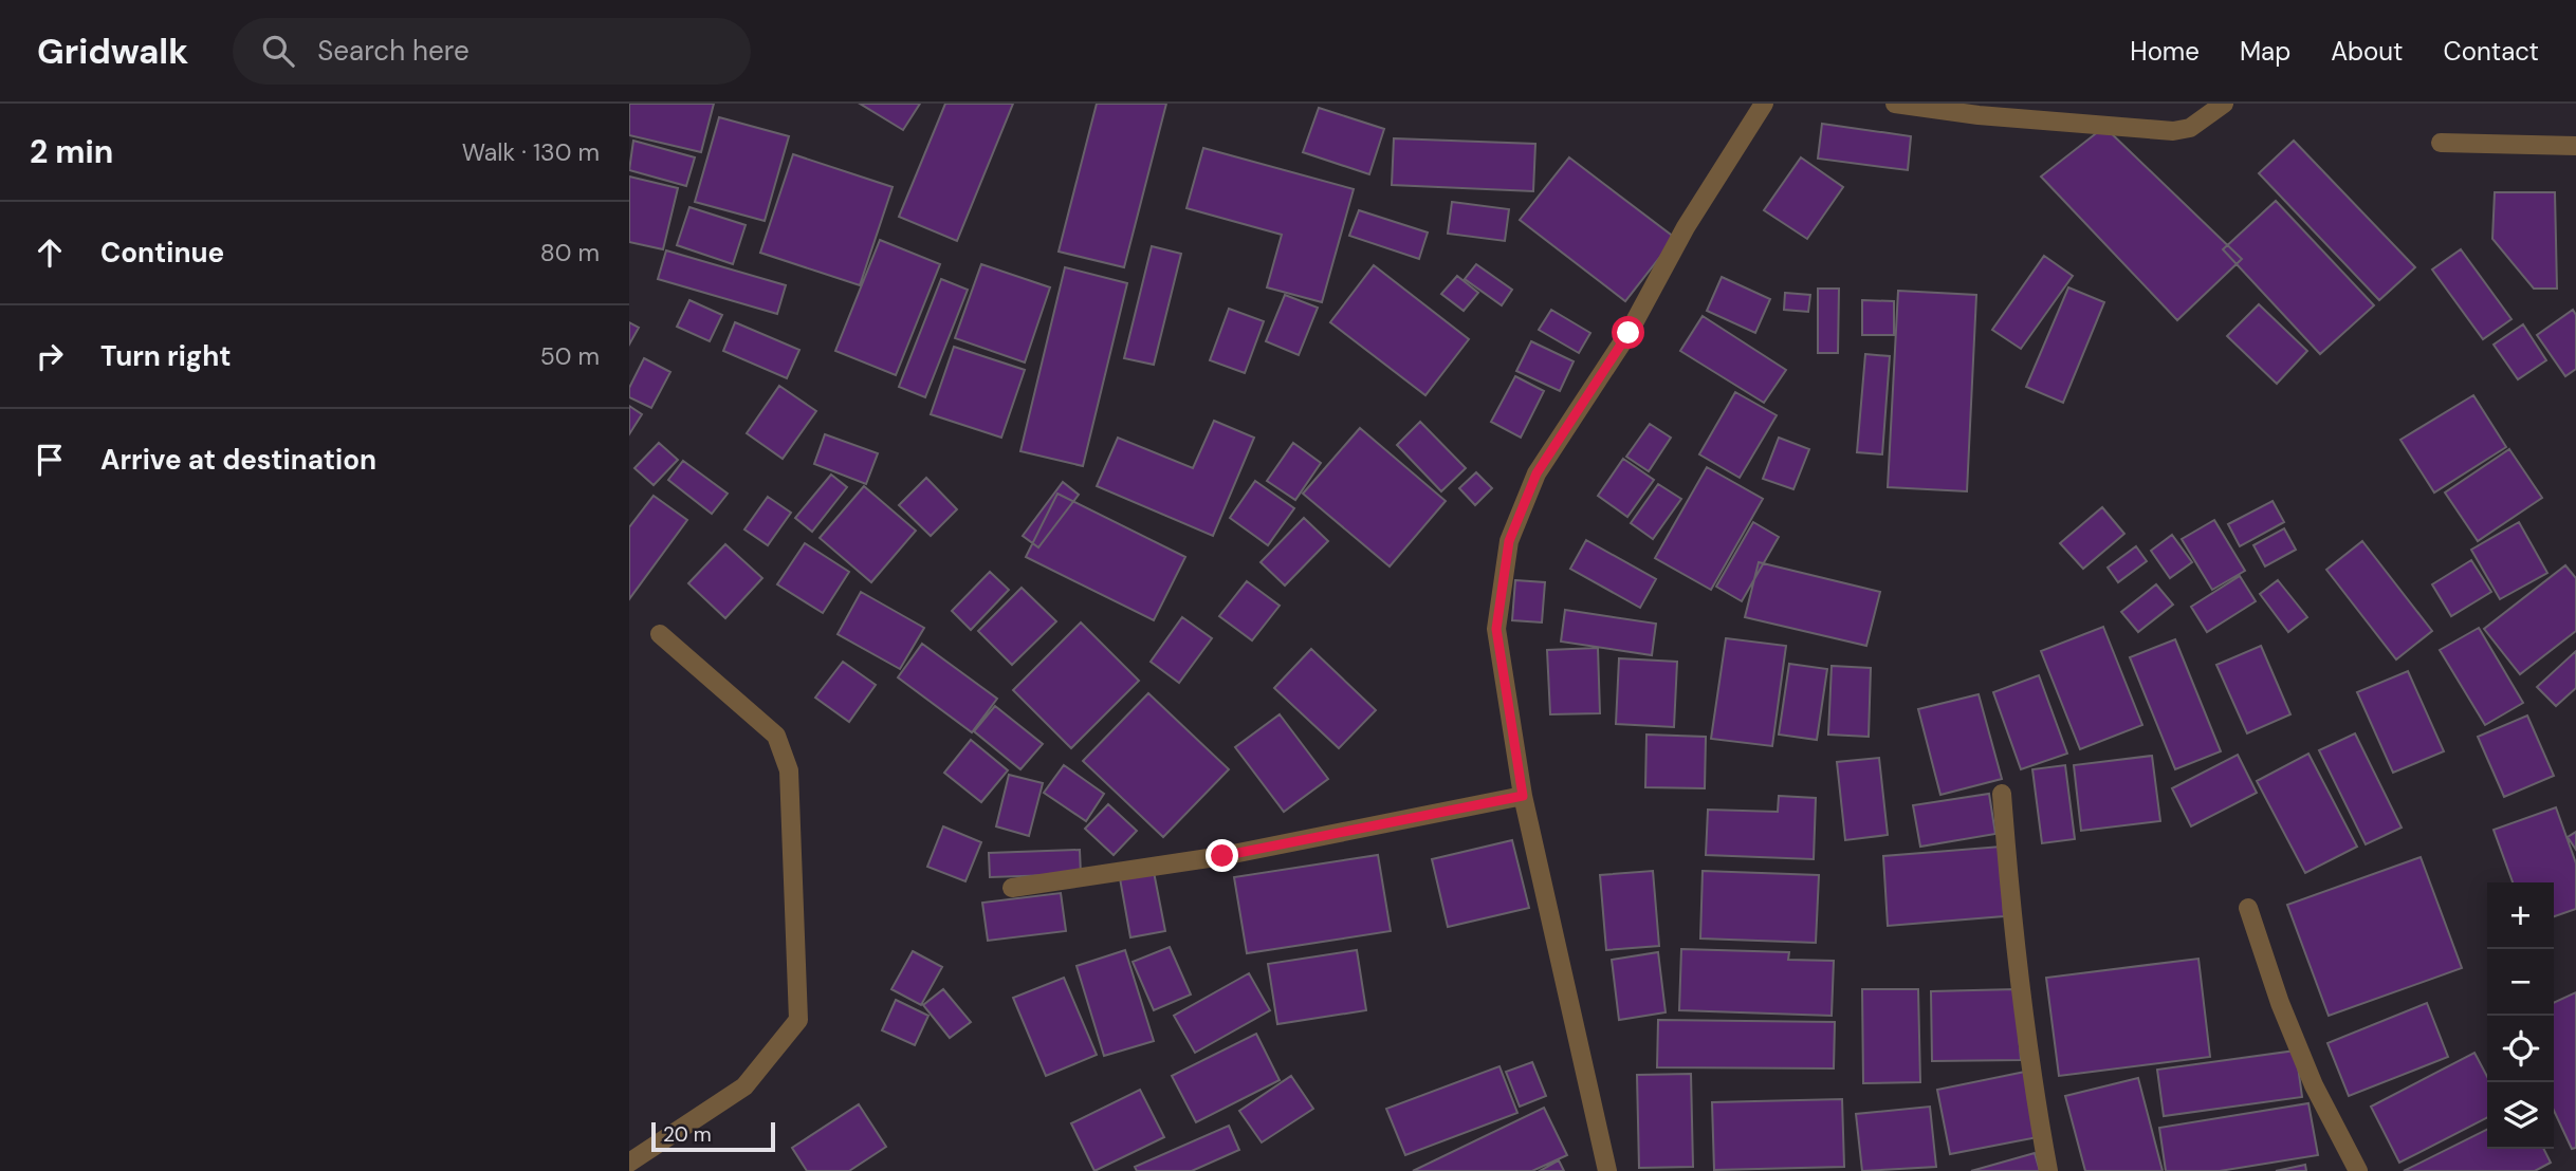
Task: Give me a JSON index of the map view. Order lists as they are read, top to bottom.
{
  "scale_bar": "20 m",
  "page": {
    "header": "Gridwalk",
    "search": "Search here",
    "nav": [
      "Home",
      "Map",
      "About",
      "Contact"
    ],
    "heading": ["2 min", "Walk · 130 m"],
    "list": [
      ["Continue", "80 m"],
      ["Turn right", "50 m"],
      "Arrive at destination"
    ],
    "map_buttons": ["+", "−"],
    "scale": "20 m"
  }
}
